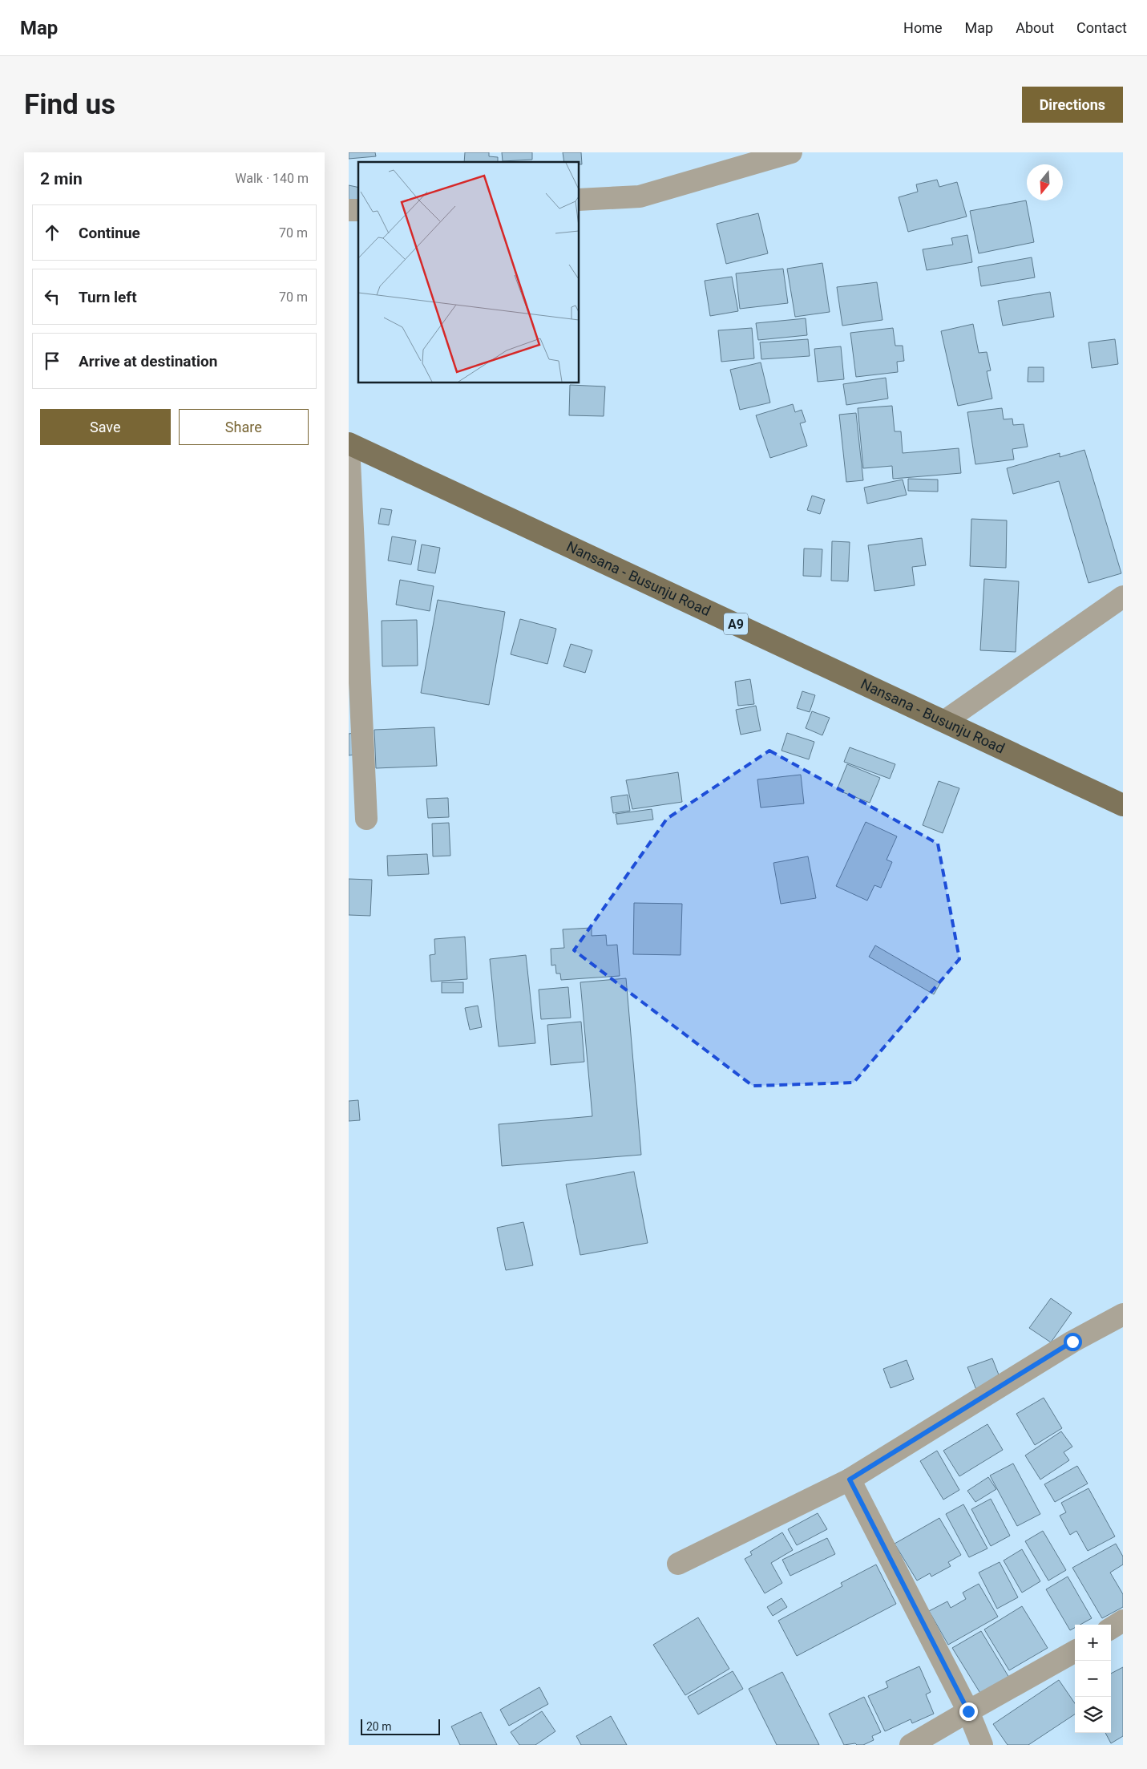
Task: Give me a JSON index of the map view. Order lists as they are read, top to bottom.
{
  "streets": {
    "main road": ["Nansana - Busunju Road", "A9"]
  },
  "scale_bar": "20 m",
  "north": "bottom",
  "page": {
    "header": "Map",
    "nav": [
      "Home",
      "Map",
      "About",
      "Contact"
    ],
    "buttons": [
      "Directions",
      ["Save", "Share"]
    ],
    "title": "Find us",
    "heading": ["2 min", "Walk · 140 m"],
    "list": [
      ["Continue", "70 m"],
      ["Turn left", "70 m"],
      "Arrive at destination"
    ],
    "map_buttons": ["+", "−"],
    "scale": "20 m"
  }
}
